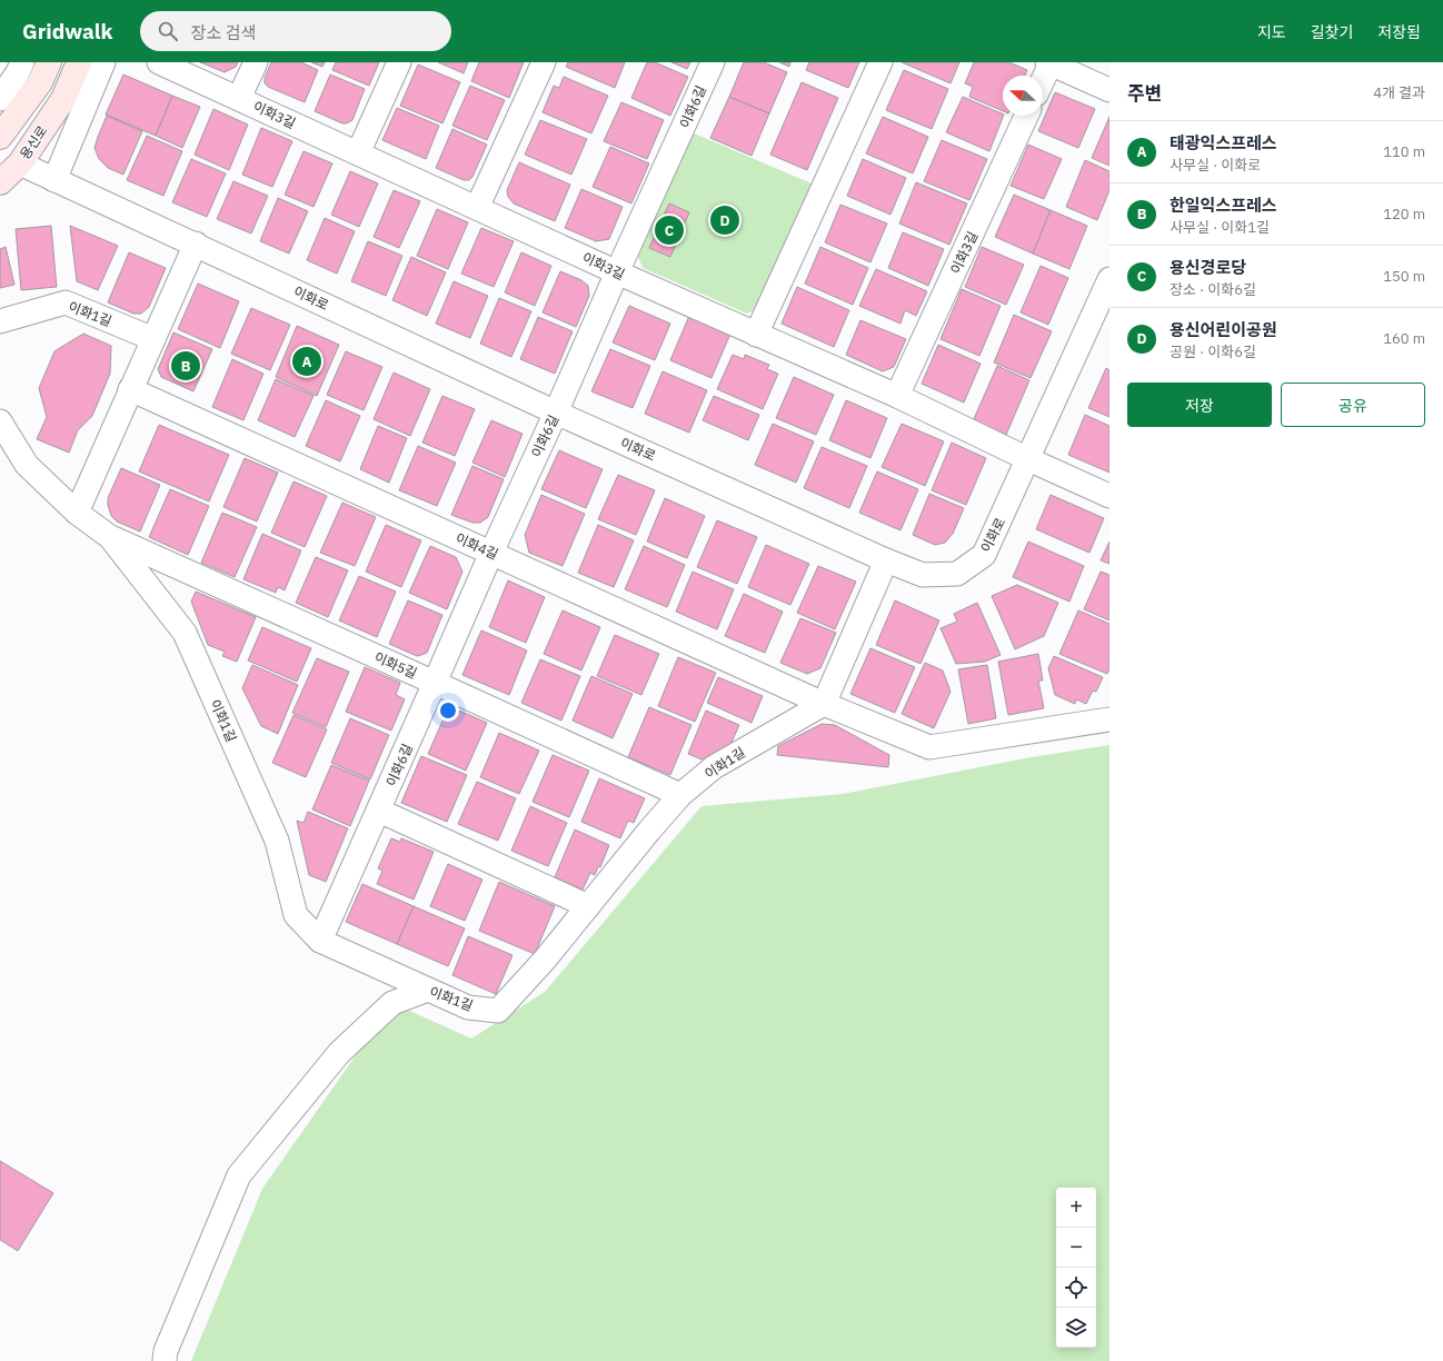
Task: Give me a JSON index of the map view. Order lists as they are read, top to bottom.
{
  "streets": {
    "main road": ["용신로"],
    "street": [
      "이화6길",
      "이화3길",
      "이화로",
      "이화1길",
      "이화4길",
      "이화5길"
    ]
  },
  "crossings": [
    ["이화6길", "이화3길"],
    ["이화6길", "이화로"],
    ["이화6길", "이화1길"],
    ["이화6길", "이화4길"],
    ["이화6길", "이화5길"],
    ["이화3길", "이화로"],
    ["용신로", "이화로"],
    ["이화1길", "이화4길"],
    ["이화1길", "이화5길"]
  ],
  "north": "left",
  "page": {
    "header": "Gridwalk",
    "search": "장소 검색",
    "nav": ["지도", "길찾기", "저장됨"],
    "heading": ["주변", "4개 결과"],
    "list": [
      {
        "mark": "A",
        "name": "태광익스프레스",
        "note": "사무실 · 이화로",
        "value": "110 m"
      },
      {
        "mark": "B",
        "name": "한일익스프레스",
        "note": "사무실 · 이화1길",
        "value": "120 m"
      },
      {
        "mark": "C",
        "name": "용신경로당",
        "note": "장소 · 이화6길",
        "value": "150 m"
      },
      {
        "mark": "D",
        "name": "용신어린이공원",
        "note": "공원 · 이화6길",
        "value": "160 m"
      }
    ],
    "pins": [
      "D",
      "C",
      "A",
      "B"
    ],
    "buttons": ["저장", "공유"],
    "map_buttons": ["+", "−"]
  }
}
